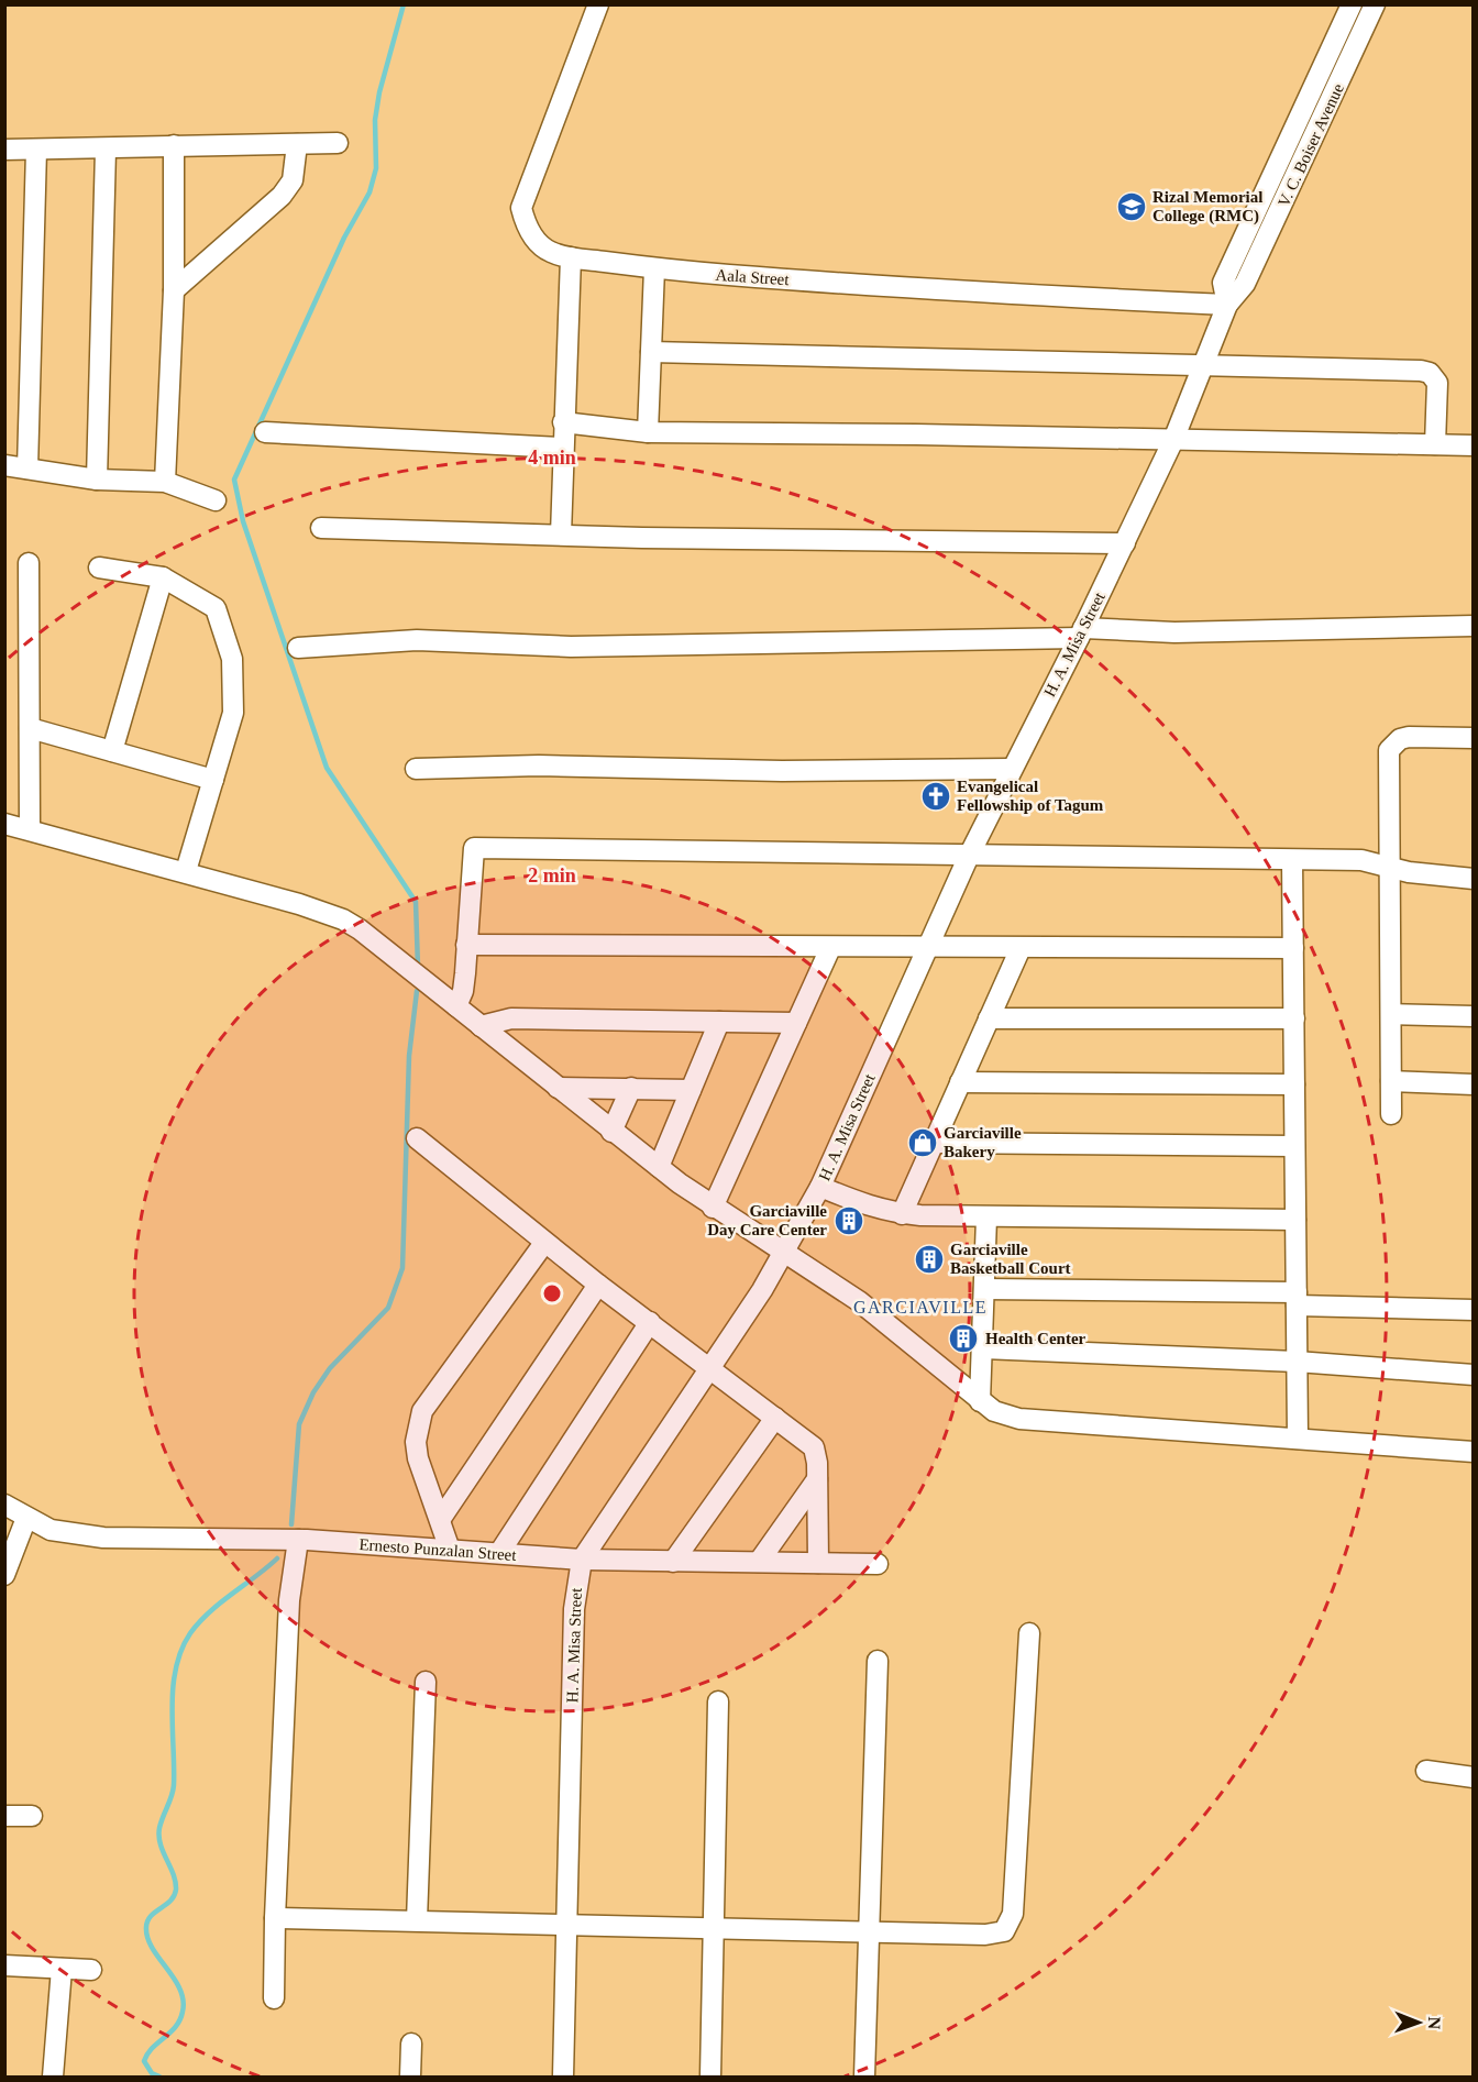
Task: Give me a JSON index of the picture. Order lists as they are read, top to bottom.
{
  "streets": {
    "street": [
      "V. C. Boiser Avenue",
      "Aala Street",
      "H. A. Misa Street",
      "Ernesto Punzalan Street"
    ]
  },
  "crossings": [
    ["V. C. Boiser Avenue", "Aala Street"],
    ["V. C. Boiser Avenue", "H. A. Misa Street"],
    ["Aala Street", "H. A. Misa Street"],
    ["H. A. Misa Street", "Ernesto Punzalan Street"]
  ],
  "districts": ["GARCIAVILLE"],
  "places": {
    "school or university": ["Rizal Memorial College (RMC)"],
    "church": ["Evangelical Fellowship of Tagum"],
    "shop": ["Garciaville Bakery"],
    "building": ["Garciaville Day Care Center", "Garciaville Basketball Court", "Health Center"]
  },
  "north": "right",
  "rings": ["4 min", "2 min"]
}
